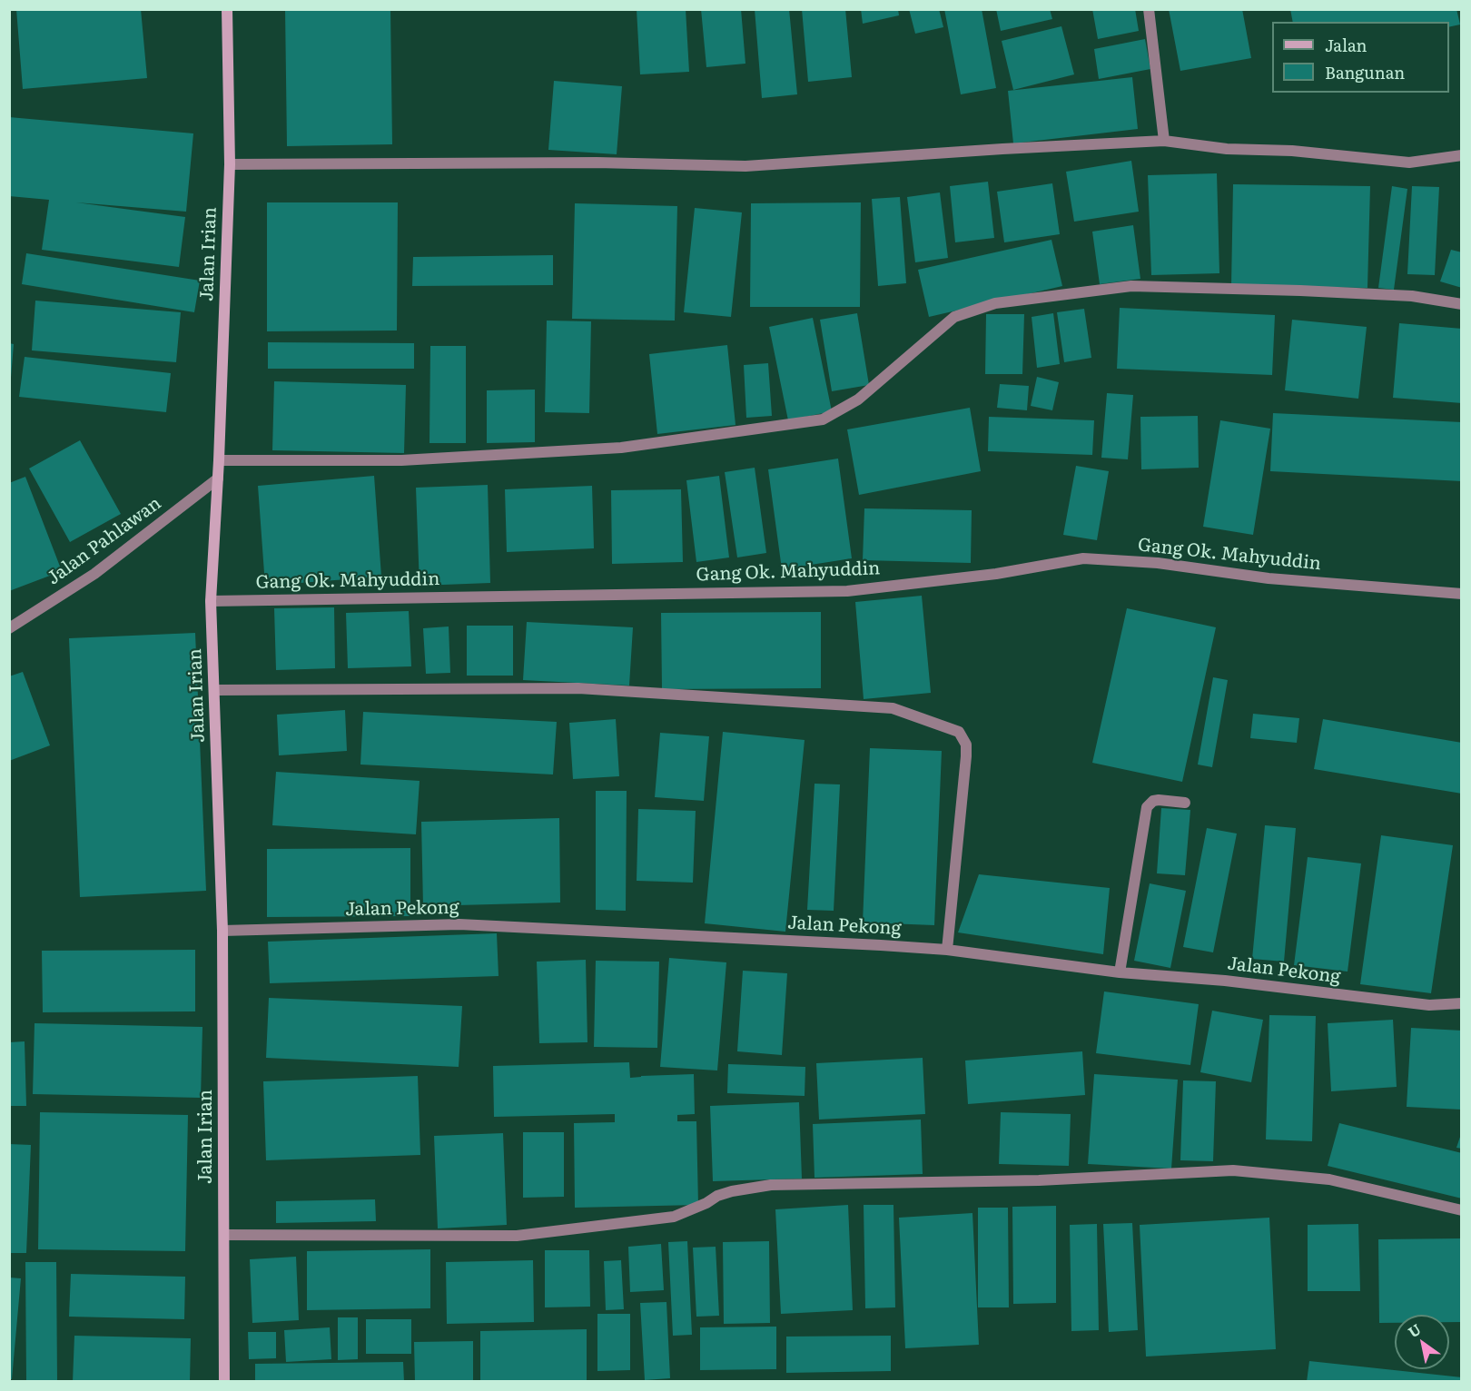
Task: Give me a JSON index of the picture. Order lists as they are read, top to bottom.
{
  "streets": {
    "main road": ["Jalan Irian"],
    "street": ["Jalan Pahlawan", "Gang Ok. Mahyuddin", "Jalan Pekong"]
  },
  "crossings": [
    ["Jalan Irian", "Jalan Pahlawan"],
    ["Jalan Irian", "Gang Ok. Mahyuddin"],
    ["Jalan Irian", "Jalan Pekong"]
  ],
  "legend": ["Jalan", "Bangunan"],
  "north": "top left"
}
